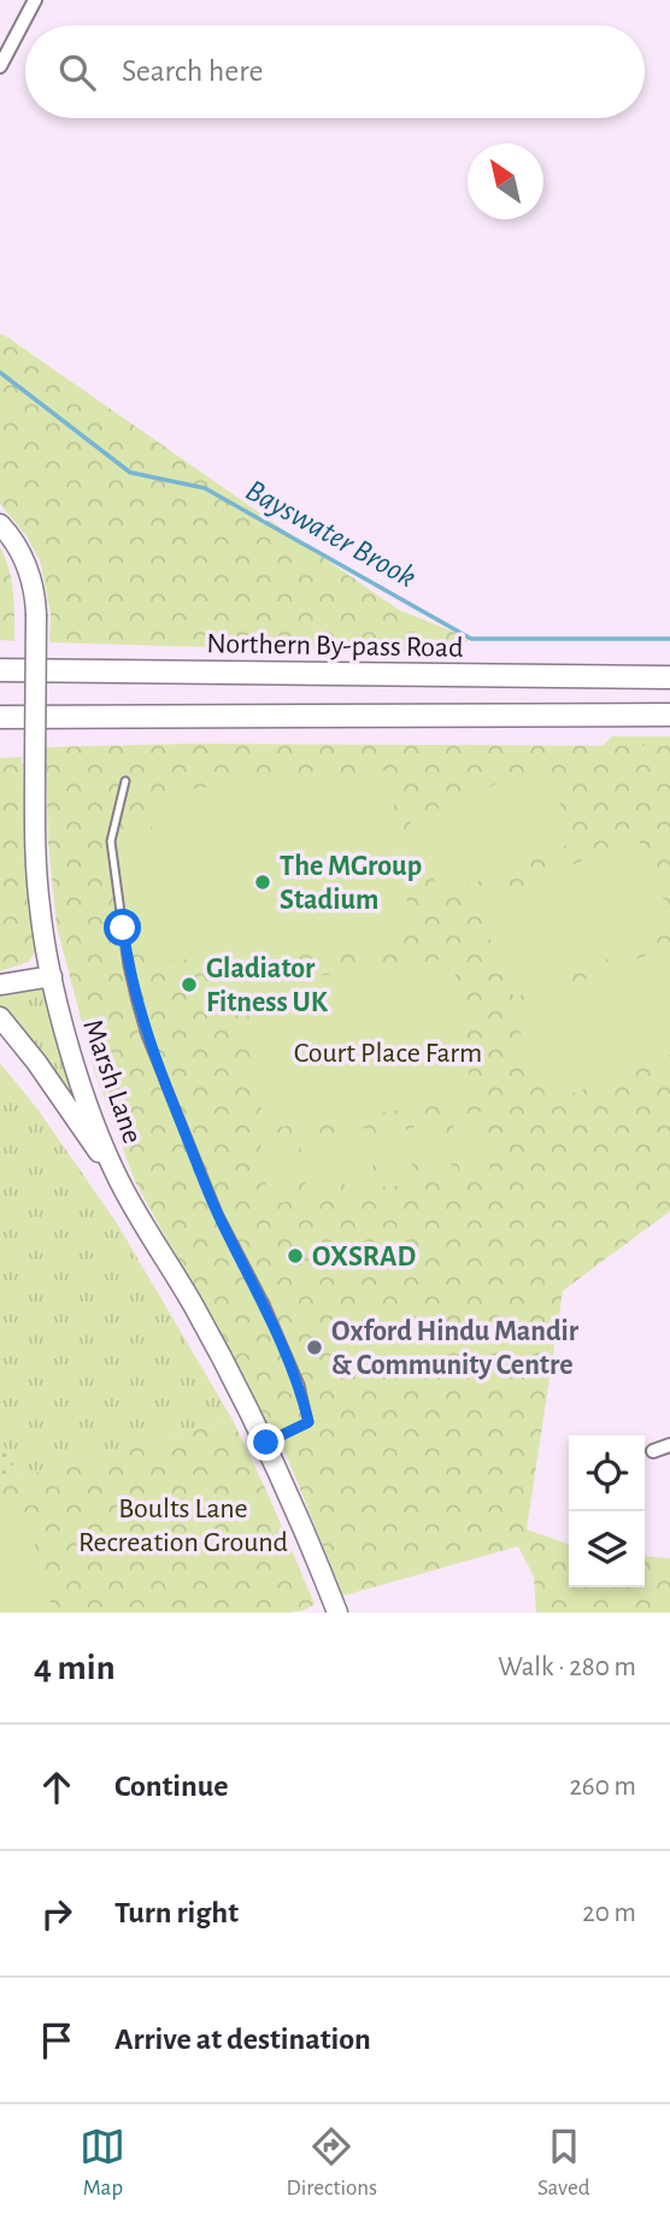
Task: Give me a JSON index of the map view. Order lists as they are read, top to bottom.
{
  "streets": {
    "highway": ["Northern By-pass Road"],
    "main road": ["Marsh Lane"]
  },
  "water": ["Bayswater Brook"],
  "parks": ["Court Place Farm", "Boults Lane Recreation Ground"],
  "places": [
    "The MGroup Stadium",
    "Gladiator Fitness UK",
    "OXSRAD",
    "Oxford Hindu Mandir & Community Centre"
  ],
  "north": "top left",
  "page": {
    "search": "Search here",
    "heading": ["4 min", "Walk · 280 m"],
    "list": [
      ["Continue", "260 m"],
      ["Turn right", "20 m"],
      "Arrive at destination"
    ],
    "nav": ["Map", "Directions", "Saved"]
  }
}
